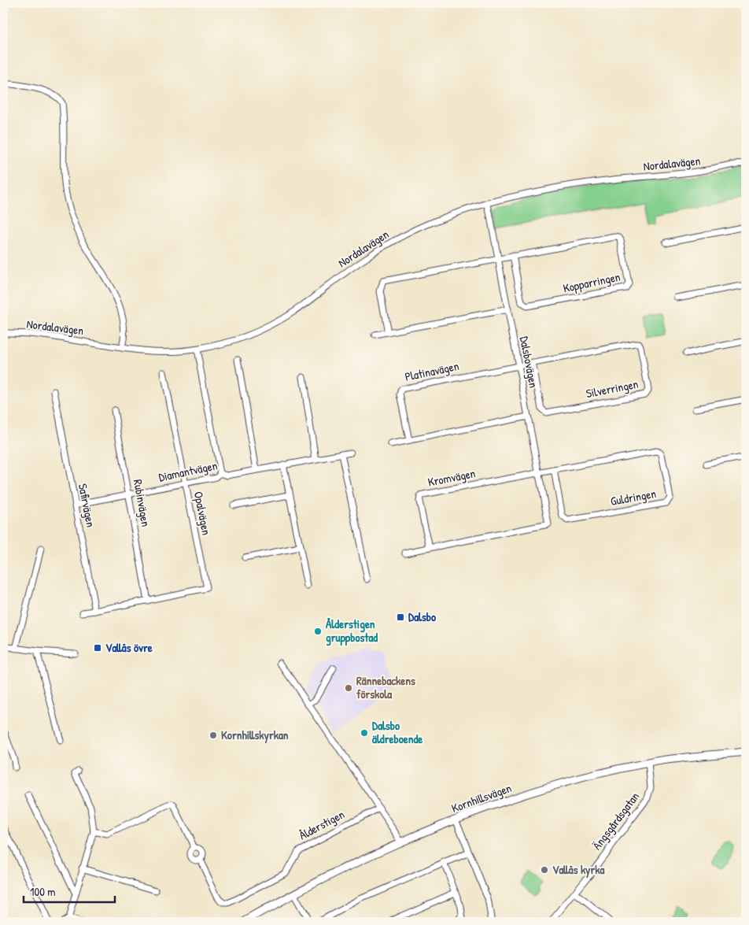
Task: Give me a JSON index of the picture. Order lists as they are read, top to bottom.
{
  "streets": {
    "street": [
      "Nordalavägen",
      "Kopparringen",
      "Dalsbovägen",
      "Platinavägen",
      "Silverringen",
      "Diamantvägen",
      "Kromvägen",
      "Guldringen",
      "Rubinvägen",
      "Safirvägen",
      "Opalvägen",
      "Kornhillsvägen",
      "Ängsgårdsgatan",
      "Ålderstigen"
    ]
  },
  "crossings": [
    ["Nordalavägen", "Dalsbovägen"],
    ["Kopparringen", "Dalsbovägen"],
    ["Dalsbovägen", "Platinavägen"],
    ["Dalsbovägen", "Silverringen"],
    ["Dalsbovägen", "Kromvägen"],
    ["Dalsbovägen", "Guldringen"],
    ["Platinavägen", "Silverringen"],
    ["Diamantvägen", "Rubinvägen"],
    ["Diamantvägen", "Safirvägen"],
    ["Diamantvägen", "Opalvägen"],
    ["Kromvägen", "Guldringen"],
    ["Rubinvägen", "Opalvägen"],
    ["Kornhillsvägen", "Ängsgårdsgatan"]
  ],
  "places": {
    "transit": ["Dalsbo", "Vallås övre"],
    "other": [
      "Ålderstigen gruppbostad",
      "Rännebackens förskola",
      "Dalsbo äldreboende",
      "Kornhillskyrkan",
      "Vallås kyrka"
    ]
  },
  "scale_bar": "100 m"
}
